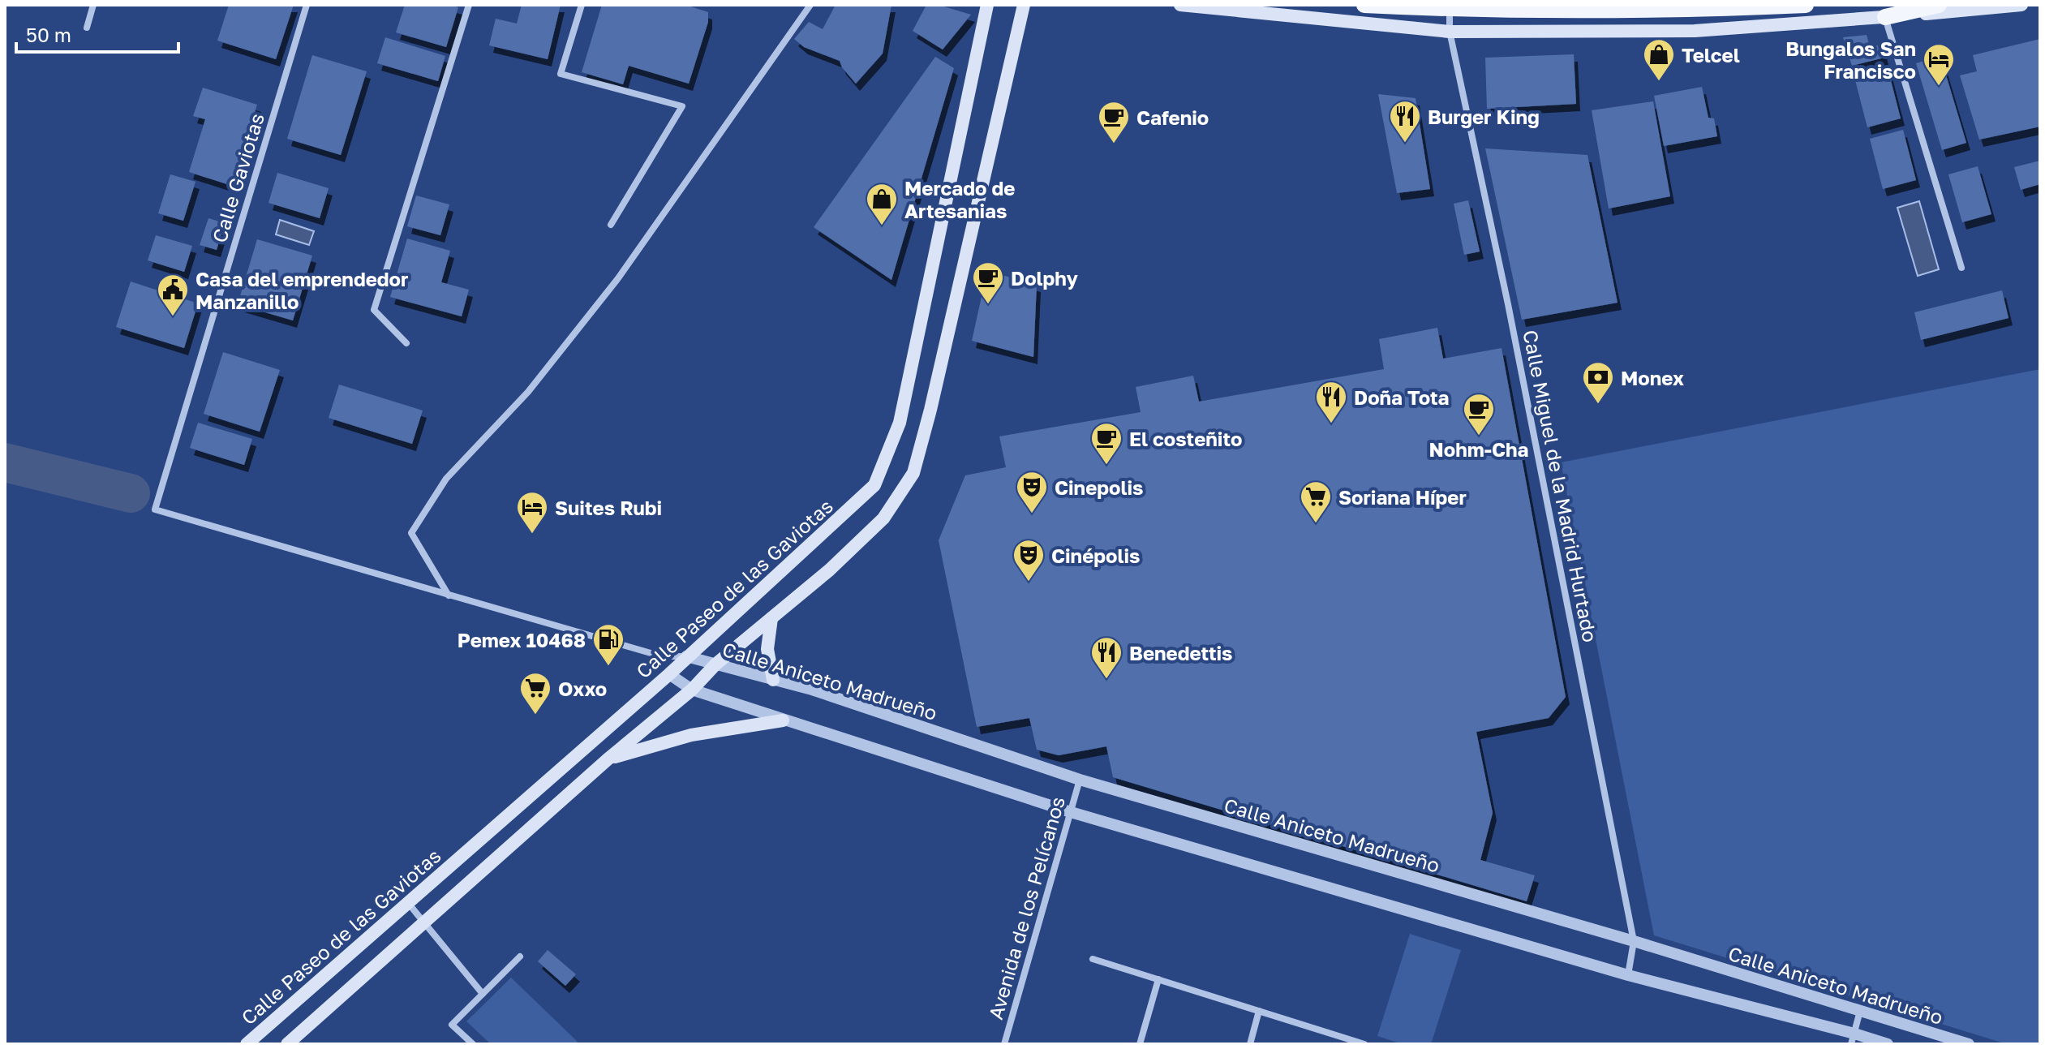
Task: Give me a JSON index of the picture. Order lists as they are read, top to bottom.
{
  "streets": {
    "main road": ["Calle Paseo de las Gaviotas"],
    "street": [
      "Calle Gaviotas",
      "Calle Miguel de la Madrid Hurtado",
      "Calle Aniceto Madrueño",
      "Avenida de los Pelícanos"
    ]
  },
  "crossings": [
    ["Calle Miguel de la Madrid Hurtado", "Calle Aniceto Madrueño"],
    ["Calle Paseo de las Gaviotas", "Calle Aniceto Madrueño"],
    ["Calle Aniceto Madrueño", "Avenida de los Pelícanos"]
  ],
  "places": {
    "shop": ["Telcel", "Mercado de Artesanias"],
    "hotel": ["Bungalos San Francisco", "Suites Rubi"],
    "restaurant": ["Burger King", "Doña Tota", "Benedettis"],
    "cafe": [
      "Cafenio",
      "Dolphy",
      "Nohm-Cha",
      "El costeñito"
    ],
    "public building": ["Casa del emprendedor Manzanillo"],
    "bank": ["Monex"],
    "theatre": ["Cinepolis", "Cinépolis"],
    "supermarket": ["Soriana Híper", "Oxxo"],
    "fuel station": ["Pemex 10468"]
  },
  "scale_bar": "50 m"
}
